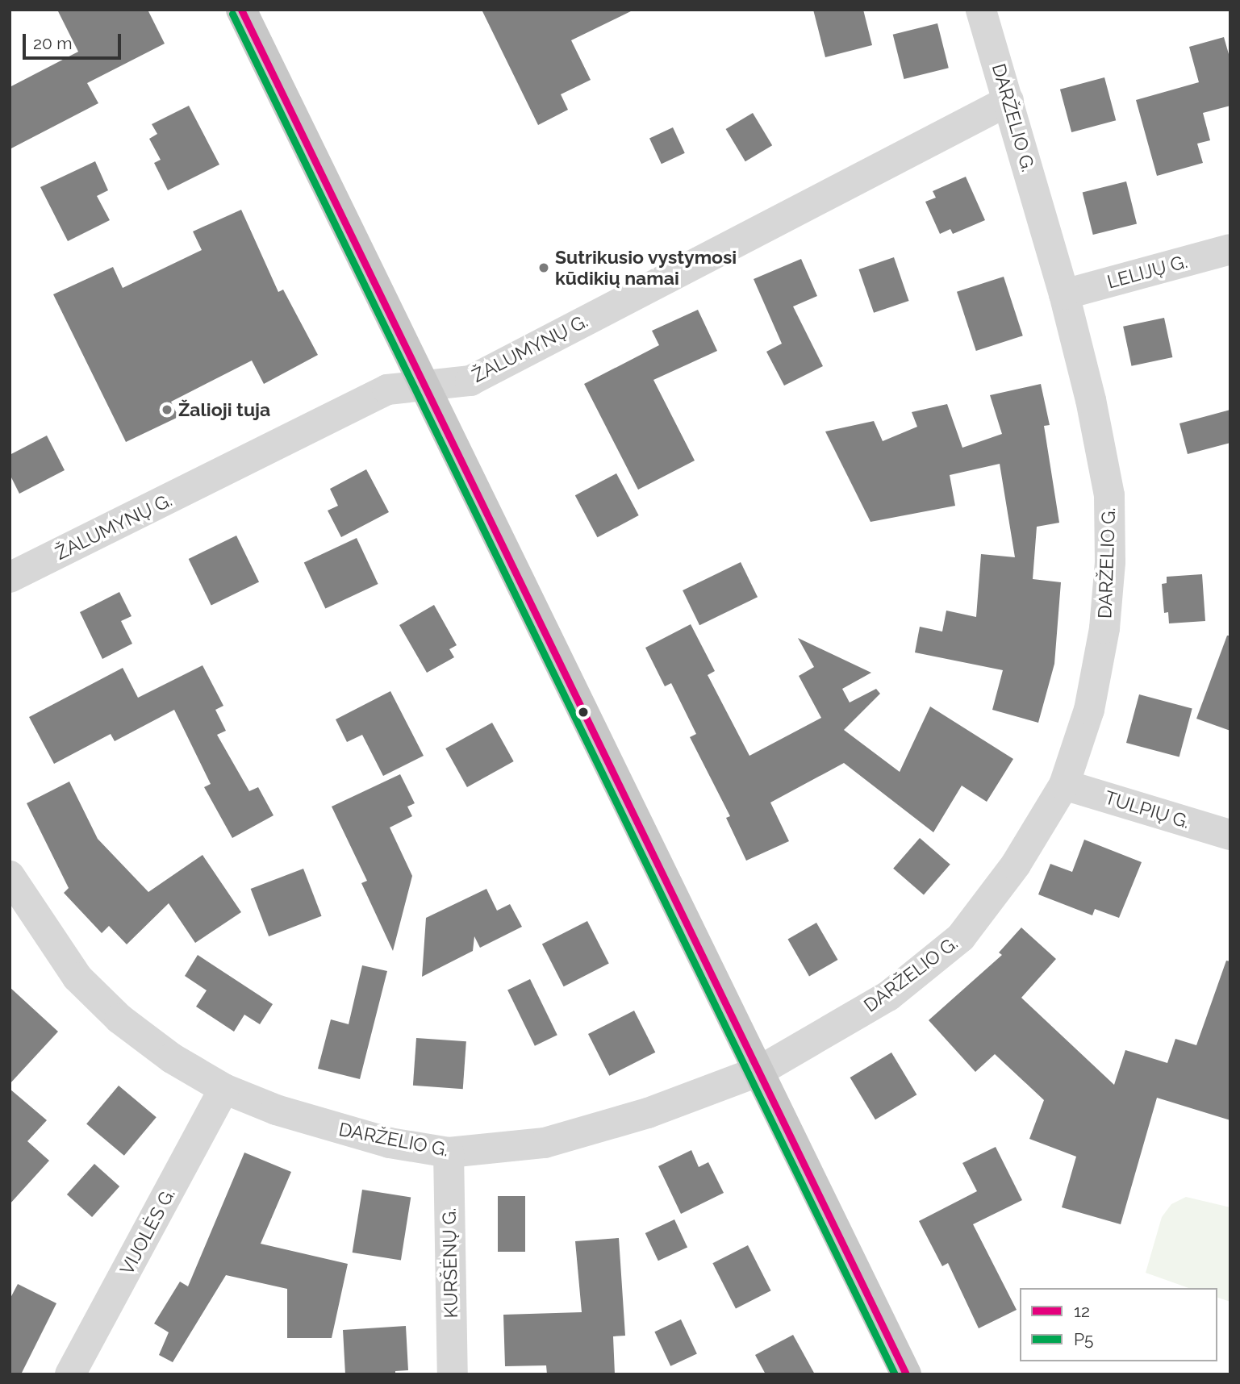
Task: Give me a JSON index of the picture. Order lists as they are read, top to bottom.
{
  "streets": {
    "street": [
      "DARŽELIO G.",
      "LELIJŲ G.",
      "ŽALUMYNŲ G.",
      "TULPIŲ G.",
      "VIJOLĖS G.",
      "KURŠĖNŲ G."
    ]
  },
  "crossings": [
    ["DARŽELIO G.", "LELIJŲ G."],
    ["DARŽELIO G.", "ŽALUMYNŲ G."],
    ["DARŽELIO G.", "TULPIŲ G."],
    ["DARŽELIO G.", "VIJOLĖS G."],
    ["DARŽELIO G.", "KURŠĖNŲ G."]
  ],
  "places": ["Sutrikusio vystymosi kūdikių namai", "Žalioji tuja"],
  "lines": ["transit line 12", "transit line P5"],
  "legend": ["12", "P5"],
  "scale_bar": "20 m"
}
